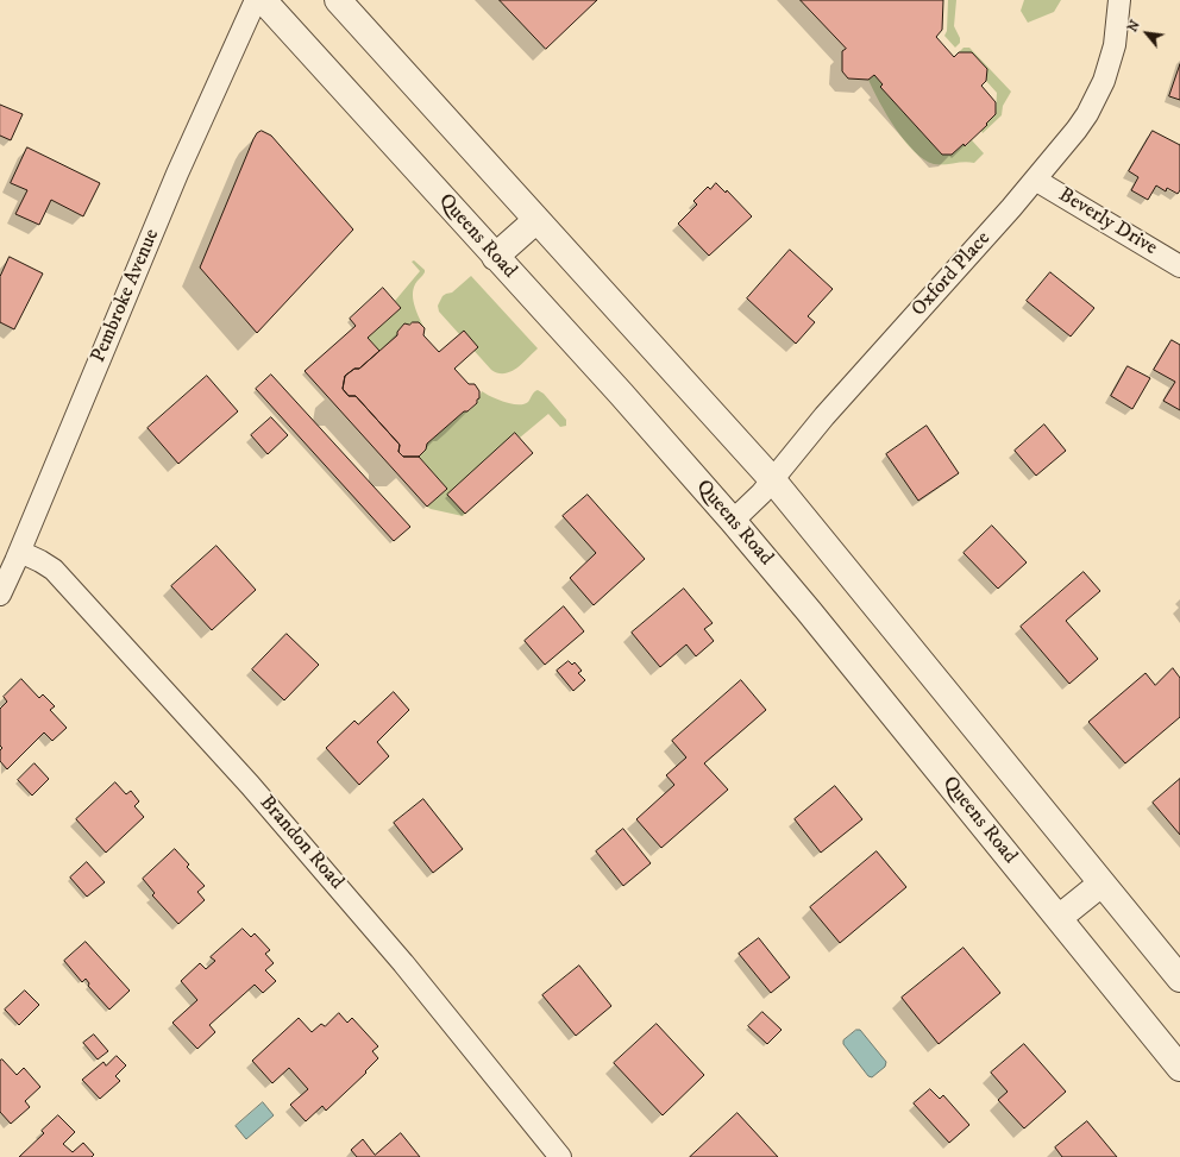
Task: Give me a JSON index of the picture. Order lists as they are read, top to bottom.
{
  "streets": {
    "street": [
      "Beverly Drive",
      "Queens Road",
      "Oxford Place",
      "Pembroke Avenue",
      "Brandon Road"
    ]
  },
  "crossings": [
    ["Beverly Drive", "Oxford Place"],
    ["Queens Road", "Oxford Place"],
    ["Pembroke Avenue", "Brandon Road"]
  ],
  "north": "top left"
}
